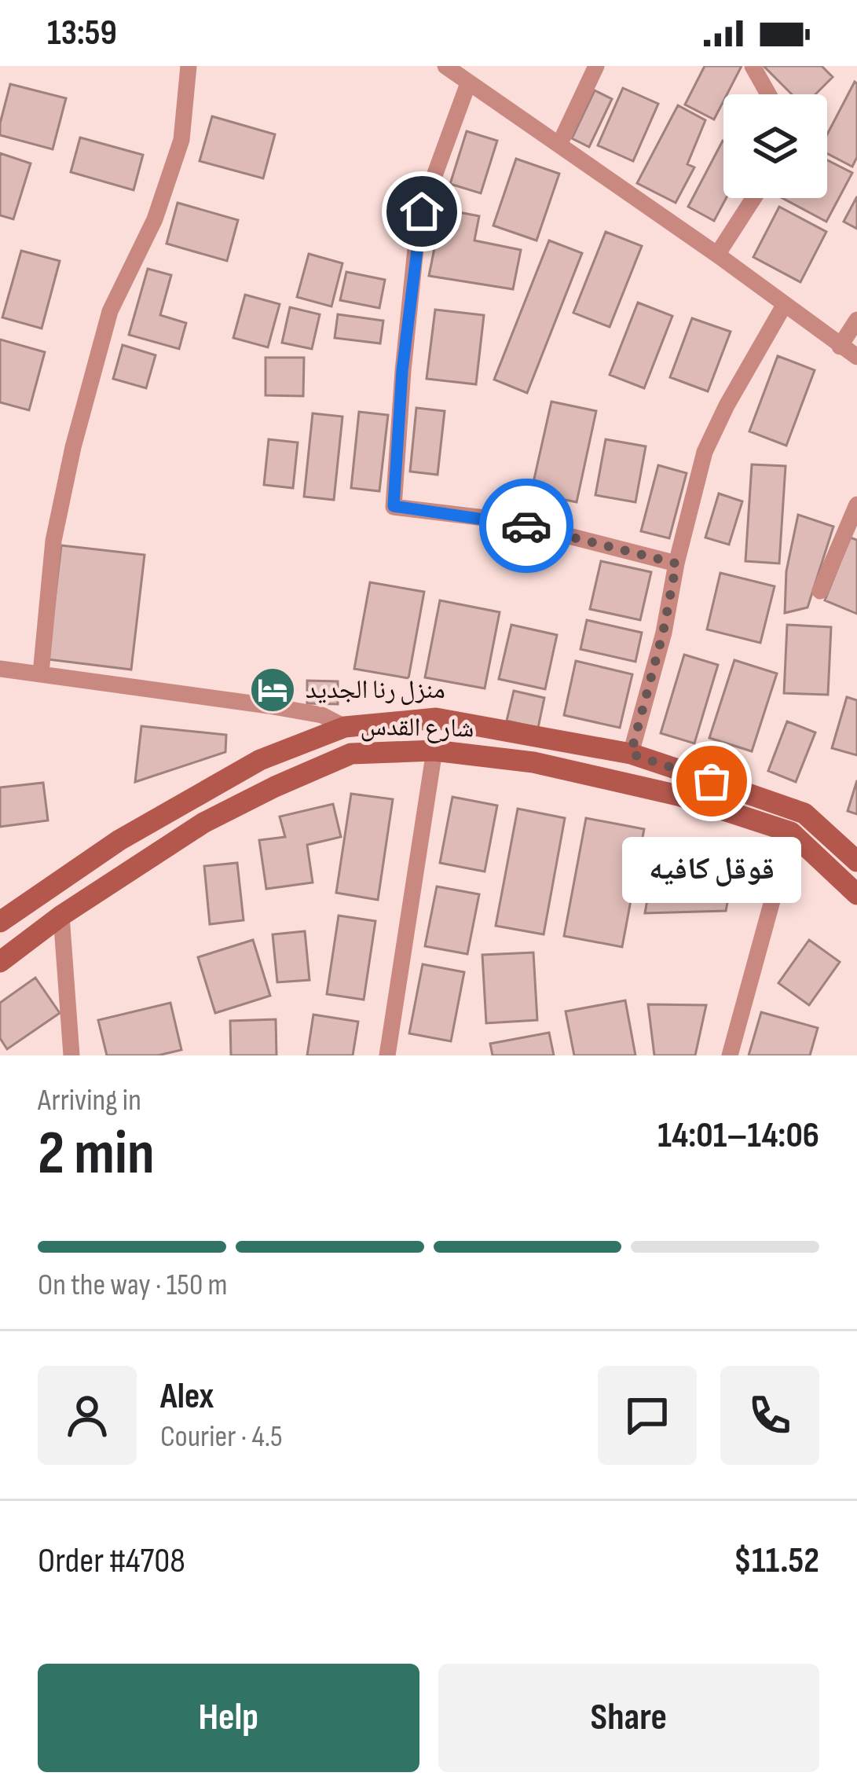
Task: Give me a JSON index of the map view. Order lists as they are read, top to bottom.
{
  "streets": {
    "main road": ["شارع القدس"]
  },
  "places": {
    "hotel": ["منزل رنا الجديد"],
    "other": ["قوقل كافيه"]
  },
  "page": {
    "status": "13:59",
    "bubble": "قوقل كافيه",
    "heading": ["2 min", "Arriving in", "14:01–14:06"],
    "panel": [
      "Alex",
      "Courier · 4.5",
      "Order #4708",
      "$11.52"
    ],
    "bar": "On the way · 150 m",
    "buttons": ["Help", "Share"]
  }
}
